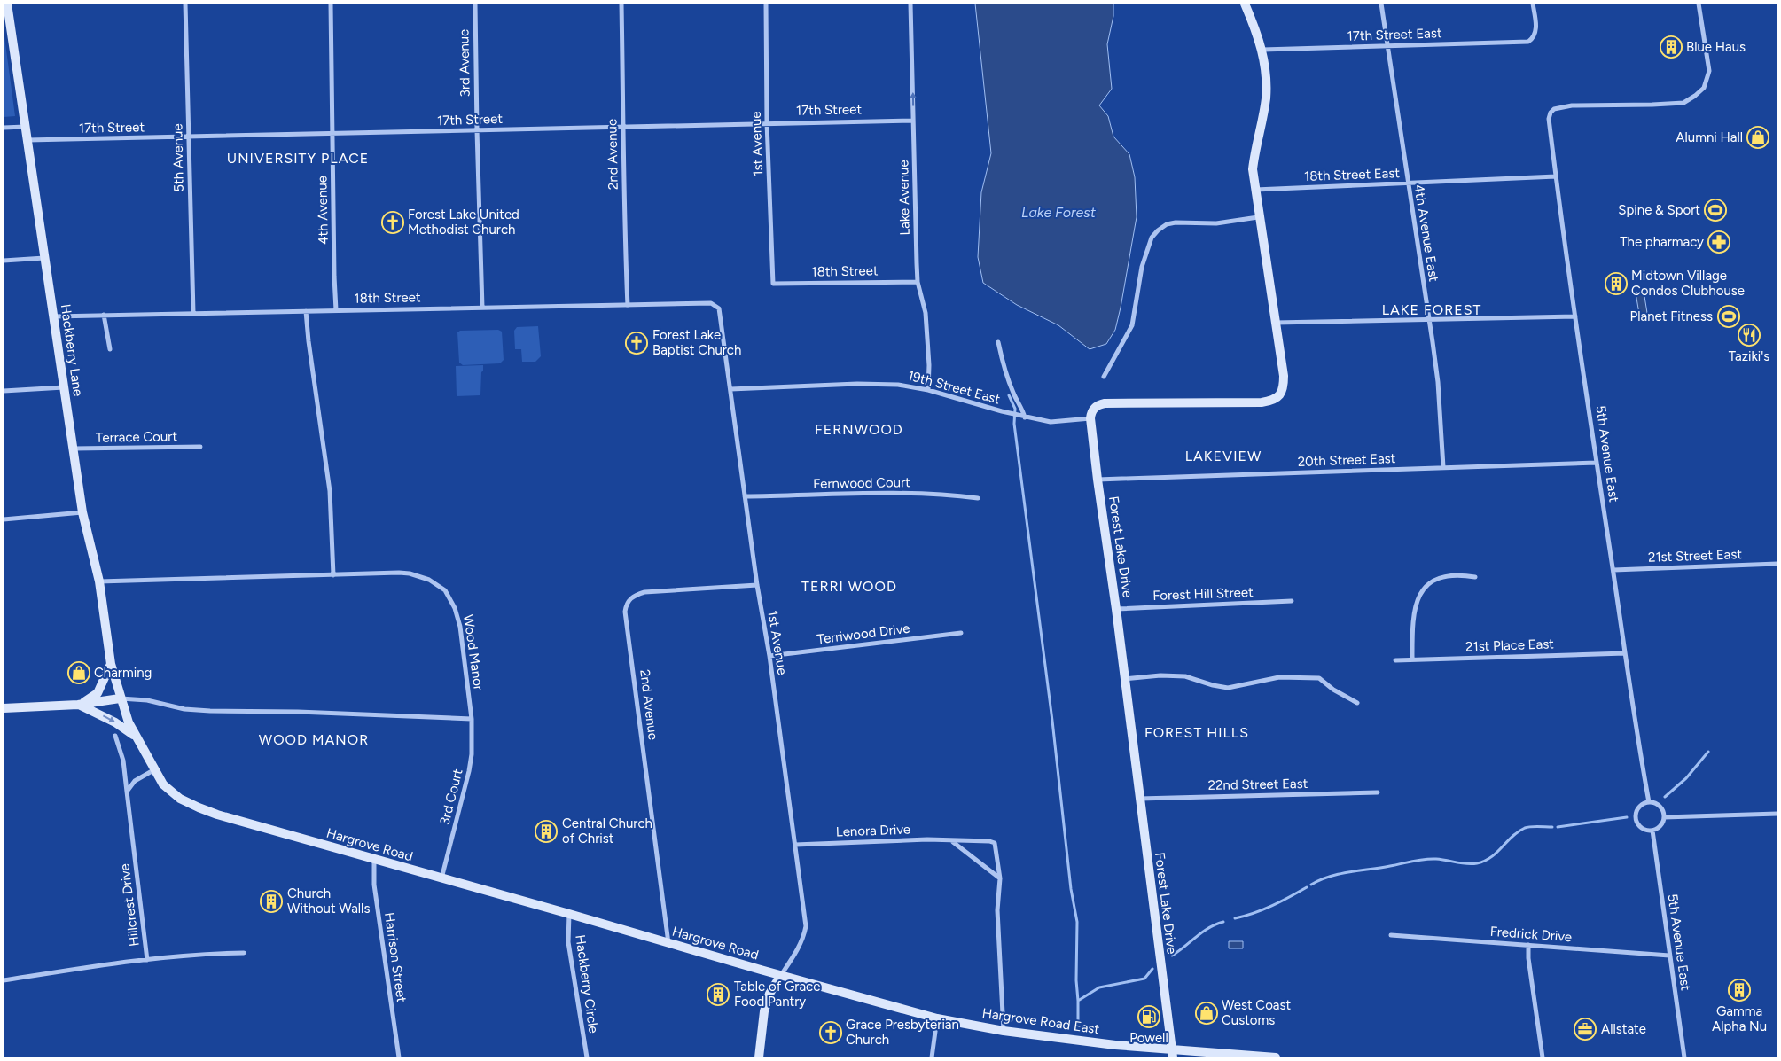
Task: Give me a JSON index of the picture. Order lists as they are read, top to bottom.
{
  "streets": {
    "main road": [
      "Hackberry Lane",
      "Forest Lake Drive",
      "Hargrove Road",
      "Hargrove Road East"
    ],
    "street": [
      "17th Street East",
      "3rd Avenue",
      "17th Street",
      "1st Avenue",
      "2nd Avenue",
      "5th Avenue",
      "18th Street East",
      "Lake Avenue",
      "4th Avenue",
      "4th Avenue East",
      "18th Street",
      "19th Street East",
      "Terrace Court",
      "5th Avenue East",
      "20th Street East",
      "Fernwood Court",
      "21st Street East",
      "Forest Hill Street",
      "Terriwood Drive",
      "21st Place East",
      "Wood Manor",
      "22nd Street East",
      "3rd Court",
      "Lenora Drive",
      "Hillcrest Drive",
      "Fredrick Drive",
      "Harrison Street",
      "Hackberry Circle"
    ]
  },
  "crossings": [
    ["17th Street East", "4th Avenue East"],
    ["3rd Avenue", "17th Street"],
    ["3rd Avenue", "18th Street"],
    ["17th Street", "1st Avenue"],
    ["17th Street", "2nd Avenue"],
    ["17th Street", "5th Avenue"],
    ["17th Street", "Lake Avenue"],
    ["17th Street", "4th Avenue"],
    ["17th Street", "Hackberry Lane"],
    ["1st Avenue", "2nd Avenue"],
    ["1st Avenue", "18th Street"],
    ["1st Avenue", "19th Street East"],
    ["1st Avenue", "Fernwood Court"],
    ["1st Avenue", "Terriwood Drive"],
    ["1st Avenue", "Lenora Drive"],
    ["1st Avenue", "Hargrove Road"],
    ["1st Avenue", "Hargrove Road East"],
    ["2nd Avenue", "18th Street"],
    ["2nd Avenue", "Hargrove Road"],
    ["5th Avenue", "18th Street"],
    ["18th Street East", "4th Avenue East"],
    ["18th Street East", "5th Avenue East"],
    ["Lake Avenue", "18th Street"],
    ["Lake Avenue", "19th Street East"],
    ["4th Avenue", "18th Street"],
    ["4th Avenue East", "20th Street East"],
    ["18th Street", "Hackberry Lane"],
    ["Hackberry Lane", "Terrace Court"],
    ["Hackberry Lane", "Wood Manor"],
    ["Hackberry Lane", "Hargrove Road"],
    ["19th Street East", "Forest Lake Drive"],
    ["5th Avenue East", "20th Street East"],
    ["5th Avenue East", "21st Street East"],
    ["5th Avenue East", "21st Place East"],
    ["5th Avenue East", "Fredrick Drive"],
    ["20th Street East", "Forest Lake Drive"],
    ["Forest Lake Drive", "Forest Hill Street"],
    ["Forest Lake Drive", "22nd Street East"],
    ["Forest Lake Drive", "Hargrove Road East"],
    ["Wood Manor", "3rd Court"],
    ["3rd Court", "Hargrove Road"],
    ["Lenora Drive", "Hargrove Road East"],
    ["Hargrove Road", "Harrison Street"],
    ["Hargrove Road", "Hackberry Circle"],
    ["Hargrove Road", "Hargrove Road East"]
  ],
  "districts": [
    "UNIVERSITY PLACE",
    "LAKE FOREST",
    "FERNWOOD",
    "LAKEVIEW",
    "TERRI WOOD",
    "FOREST HILLS",
    "WOOD MANOR"
  ],
  "water": ["Lake Forest"],
  "places": {
    "building": [
      "Blue Haus",
      "Midtown Village Condos Clubhouse",
      "Central Church of Christ",
      "Church Without Walls",
      "Gamma Alpha Nu",
      "Table of Grace Food Pantry"
    ],
    "shop": ["Alumni Hall", "Charming", "West Coast Customs"],
    "sports": ["Spine & Sport", "Planet Fitness"],
    "church": ["Forest Lake United Methodist Church", "Forest Lake Baptist Church", "Grace Presbyterian Church"],
    "pharmacy": ["The pharmacy"],
    "restaurant": ["Taziki's"],
    "fuel station": ["Powell"],
    "office": ["Allstate"]
  }
}
